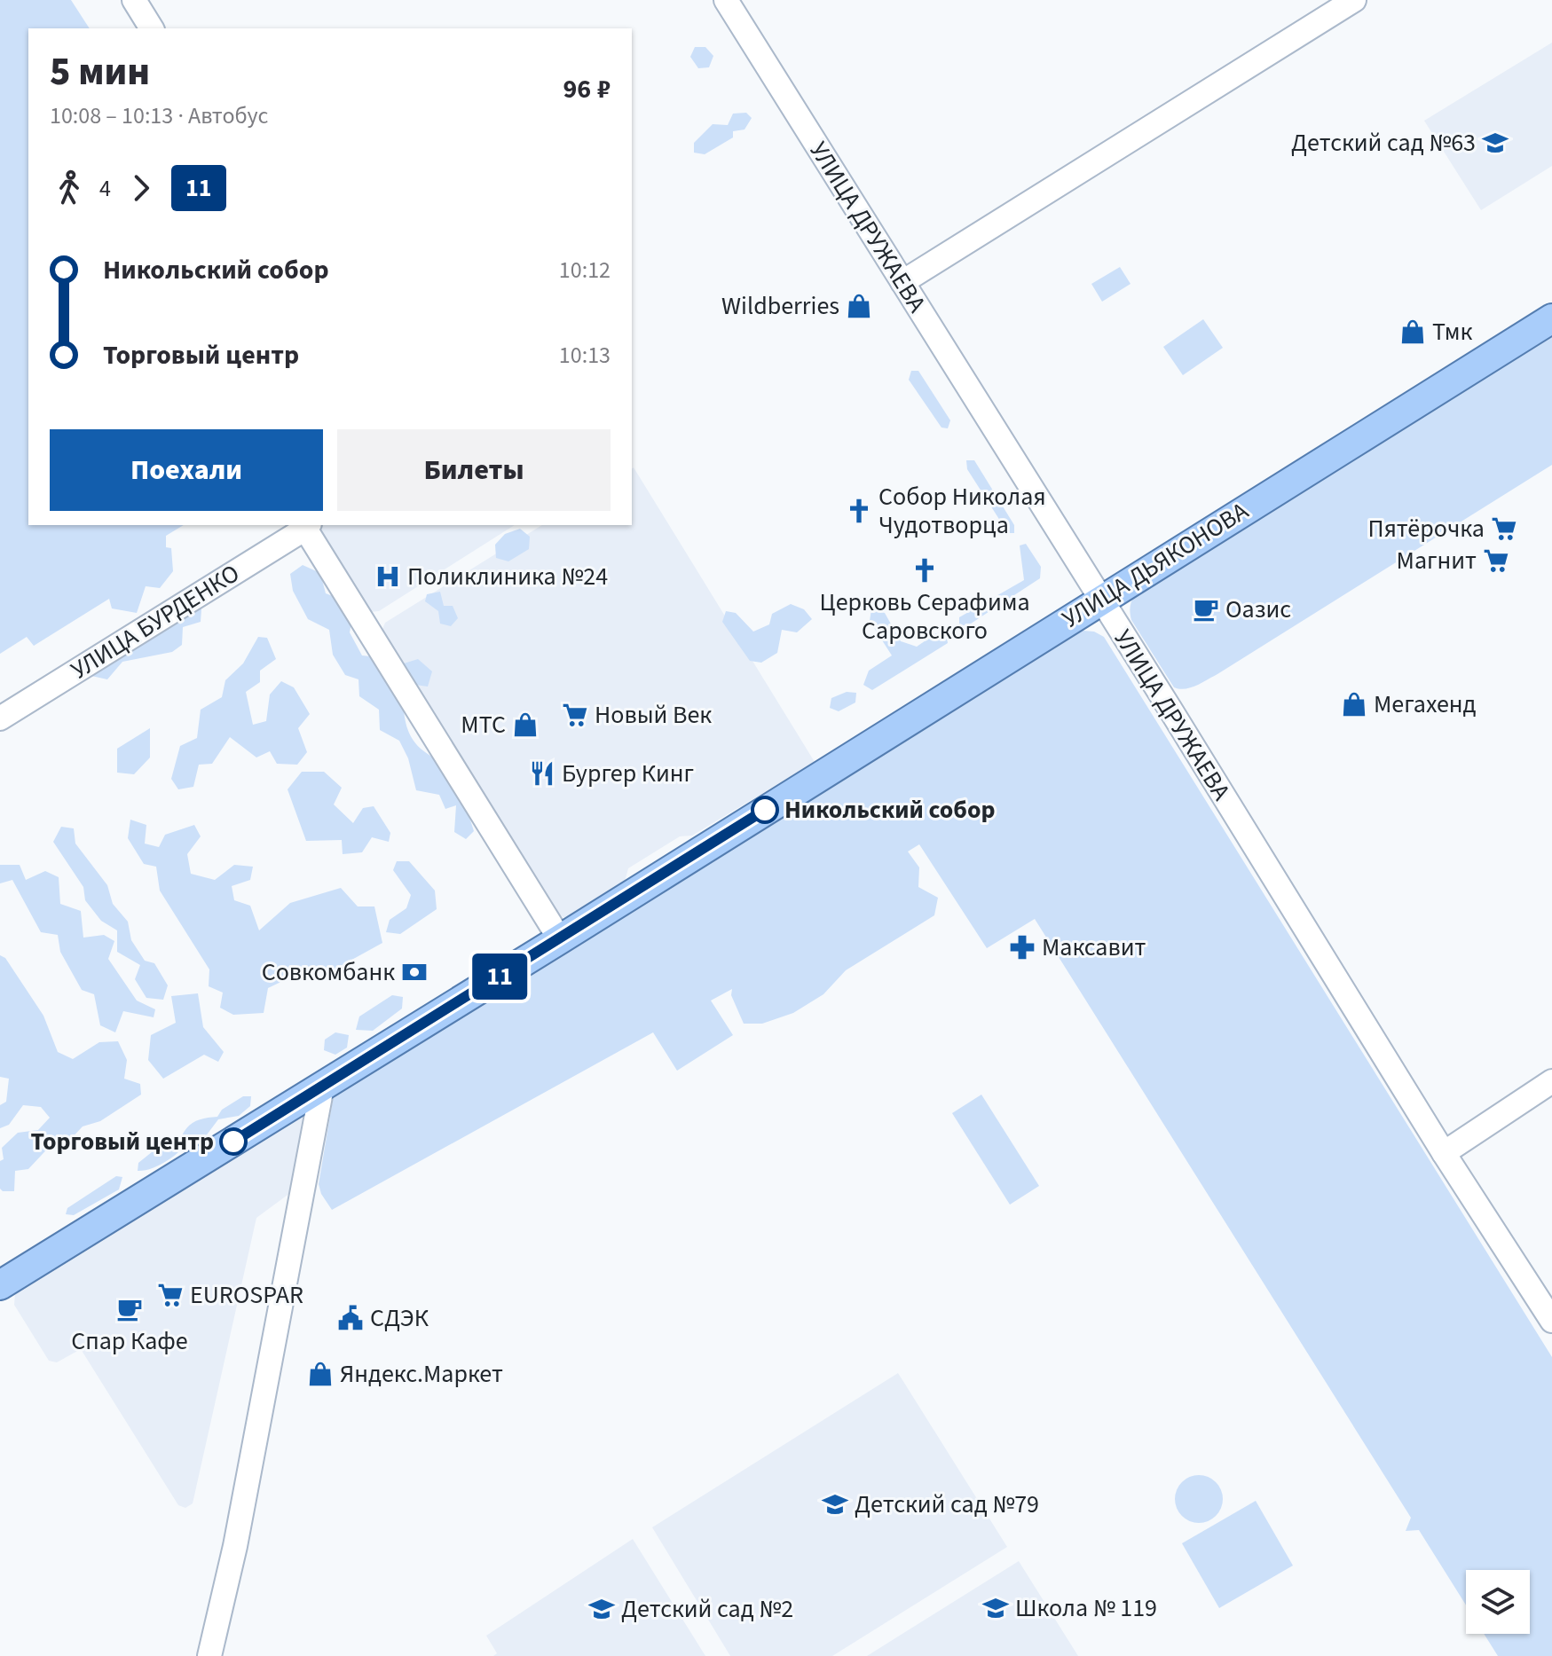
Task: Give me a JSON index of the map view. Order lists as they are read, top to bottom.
{
  "streets": {
    "main road": ["УЛИЦА ДЬЯКОНОВА"],
    "street": ["УЛИЦА ДРУЖАЕВА", "УЛИЦА БУРДЕНКО"]
  },
  "crossings": [
    ["УЛИЦА ДРУЖАЕВА", "УЛИЦА ДЬЯКОНОВА"]
  ],
  "places": {
    "school or university": [
      "Детский сад №63",
      "Детский сад №79",
      "Школа № 119",
      "Детский сад №2"
    ],
    "shop": [
      "Wildberries",
      "Тмк",
      "Мегахенд",
      "МТС",
      "Яндекс.Маркет"
    ],
    "church": ["Собор Николая Чудотворца", "Церковь Серафима Саровского"],
    "supermarket": [
      "Пятёрочка",
      "Магнит",
      "Новый Век",
      "EUROSPAR"
    ],
    "hospital": ["Поликлиника №24"],
    "cafe": ["Оазис", "Спар Кафе"],
    "restaurant": ["Бургер Кинг"],
    "other": ["Никольский собор", "Торговый центр"],
    "pharmacy": ["Максавит"],
    "bank": ["Совкомбанк"],
    "public building": ["СДЭК"]
  },
  "lines": ["bus line 11"],
  "page": {
    "on_map": "11",
    "heading": ["5 мин", "10:08 – 10:13 · Автобус", "96 ₽"],
    "legs": ["4", "11"],
    "list": [
      {
        "name": "Никольский собор",
        "value": "10:12"
      },
      {
        "name": "Торговый центр",
        "value": "10:13"
      }
    ],
    "buttons": ["Поехали", "Билеты"]
  }
}
